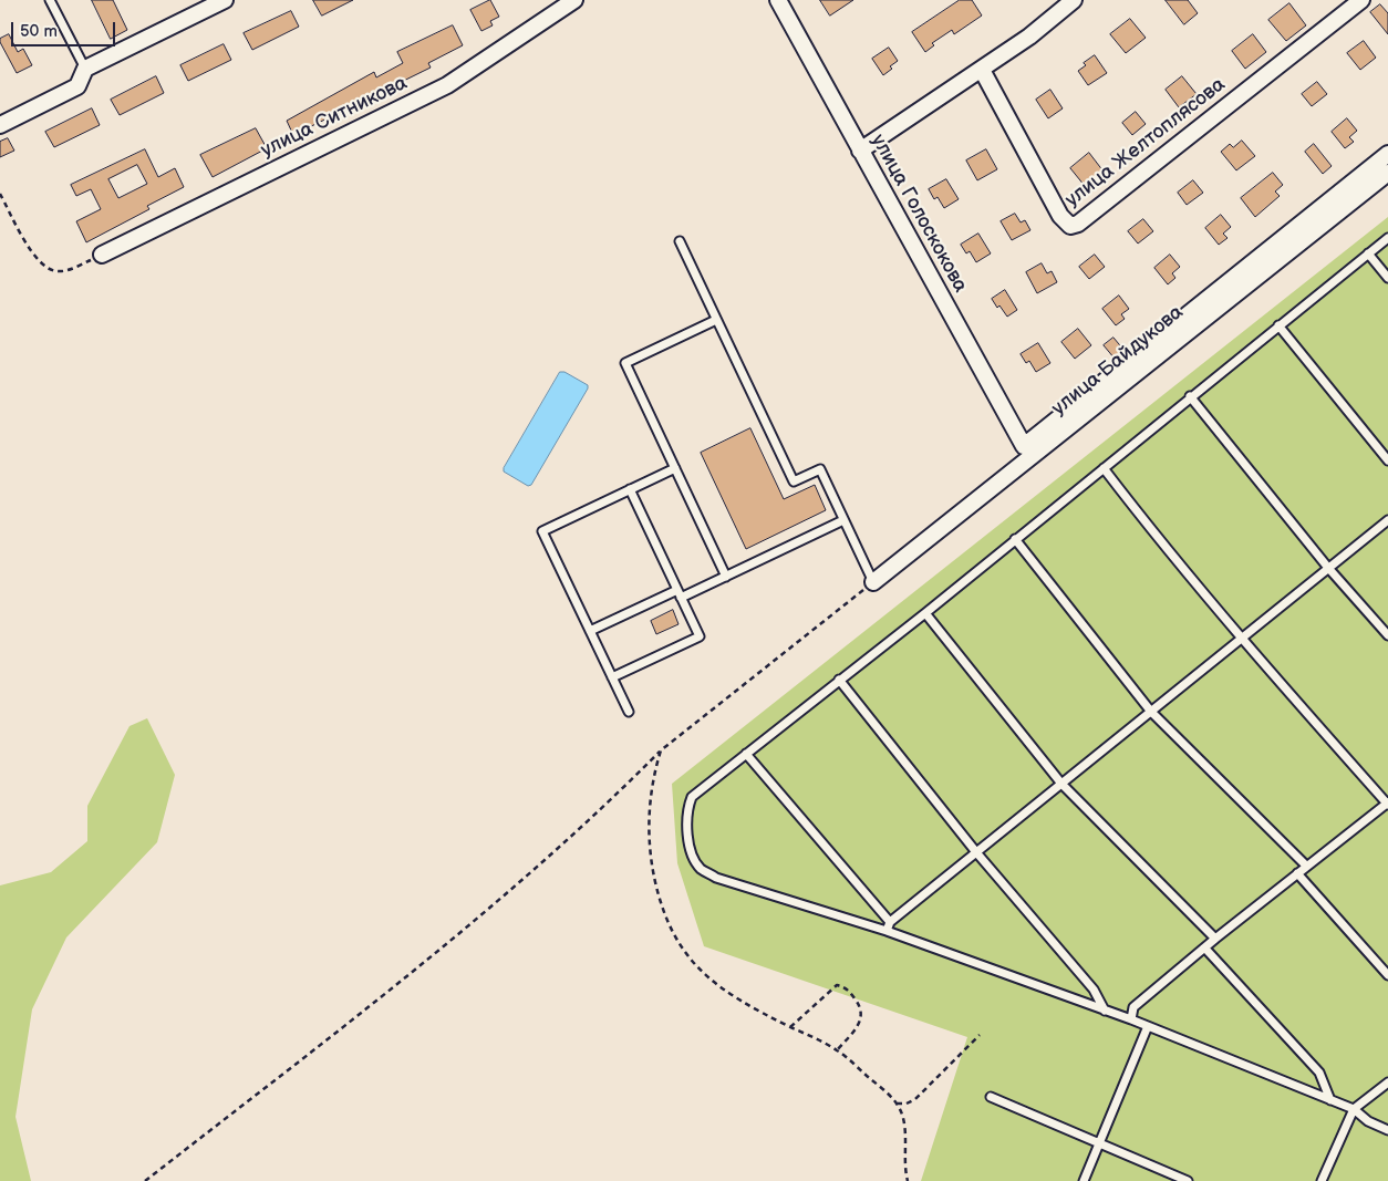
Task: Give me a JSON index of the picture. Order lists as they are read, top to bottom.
{
  "streets": {
    "street": [
      "улица Ситникова",
      "улица Желтоплясова",
      "улица Голоскокова",
      "улица Байдукова"
    ]
  },
  "crossings": [
    ["улица Голоскокова", "улица Байдукова"]
  ],
  "scale_bar": "50 m"
}
